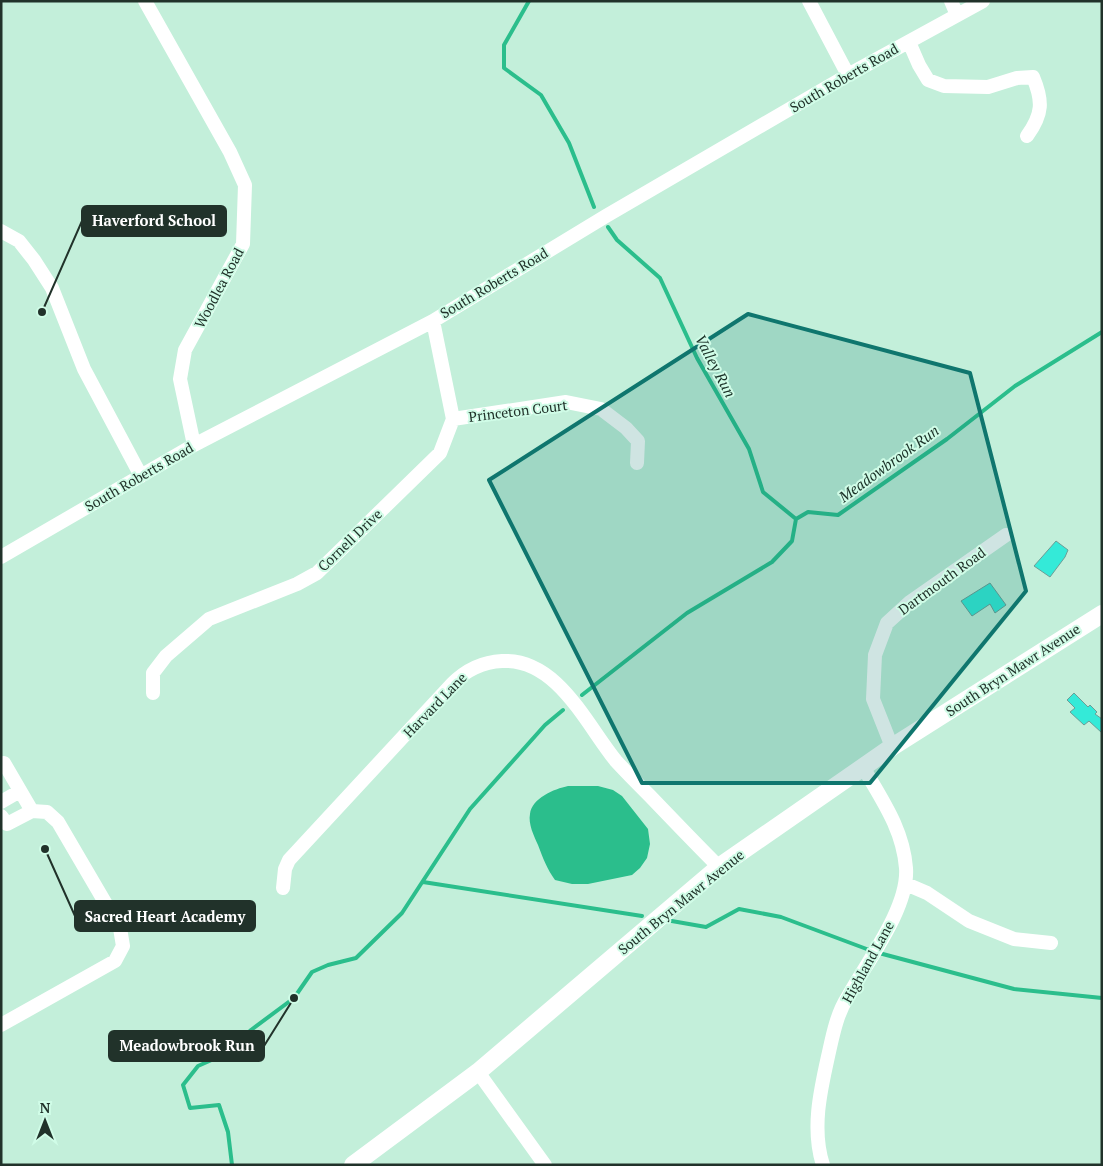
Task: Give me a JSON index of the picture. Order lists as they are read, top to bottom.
{
  "streets": {
    "main road": ["South Bryn Mawr Avenue"],
    "street": [
      "South Roberts Road",
      "Woodlea Road",
      "Princeton Court",
      "Cornell Drive",
      "Dartmouth Road",
      "Harvard Lane",
      "Highland Lane"
    ]
  },
  "crossings": [
    ["South Roberts Road", "Woodlea Road"],
    ["Princeton Court", "Cornell Drive"],
    ["Dartmouth Road", "South Bryn Mawr Avenue"],
    ["South Bryn Mawr Avenue", "Harvard Lane"],
    ["South Bryn Mawr Avenue", "Highland Lane"]
  ],
  "water": ["Valley Run", "Meadowbrook Run"],
  "places": ["Haverford School", "Sacred Heart Academy", "Meadowbrook Run"],
  "north": "top"
}
